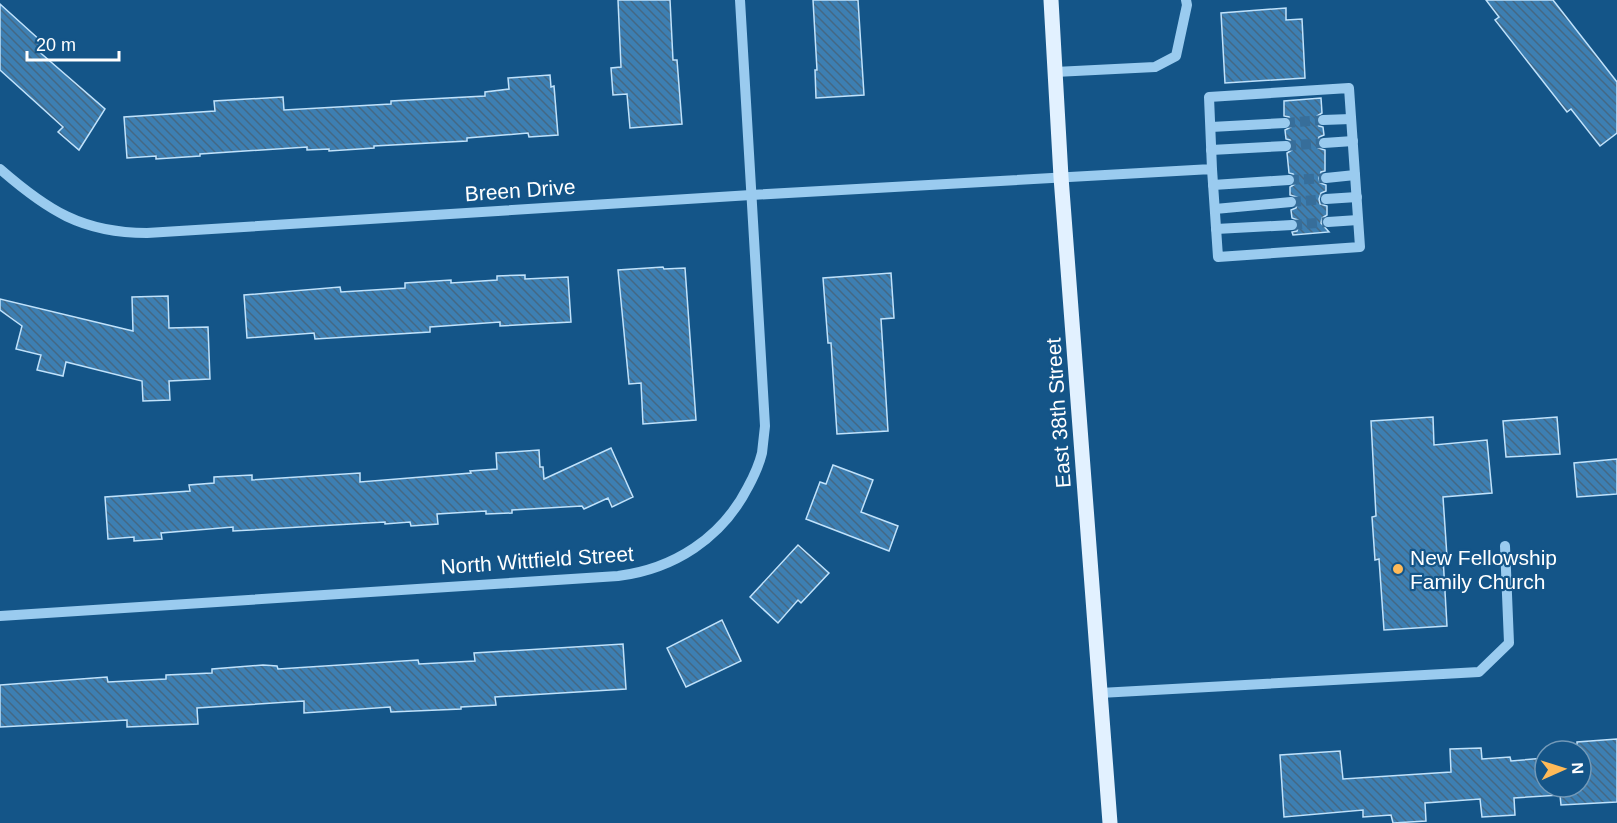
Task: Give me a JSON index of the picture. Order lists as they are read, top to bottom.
{
  "streets": {
    "main road": ["East 38th Street"],
    "street": ["Breen Drive", "North Wittfield Street"]
  },
  "crossings": [
    ["Breen Drive", "East 38th Street"],
    ["Breen Drive", "North Wittfield Street"]
  ],
  "places": ["New Fellowship Family Church"],
  "scale_bar": "20 m",
  "north": "right"
}
